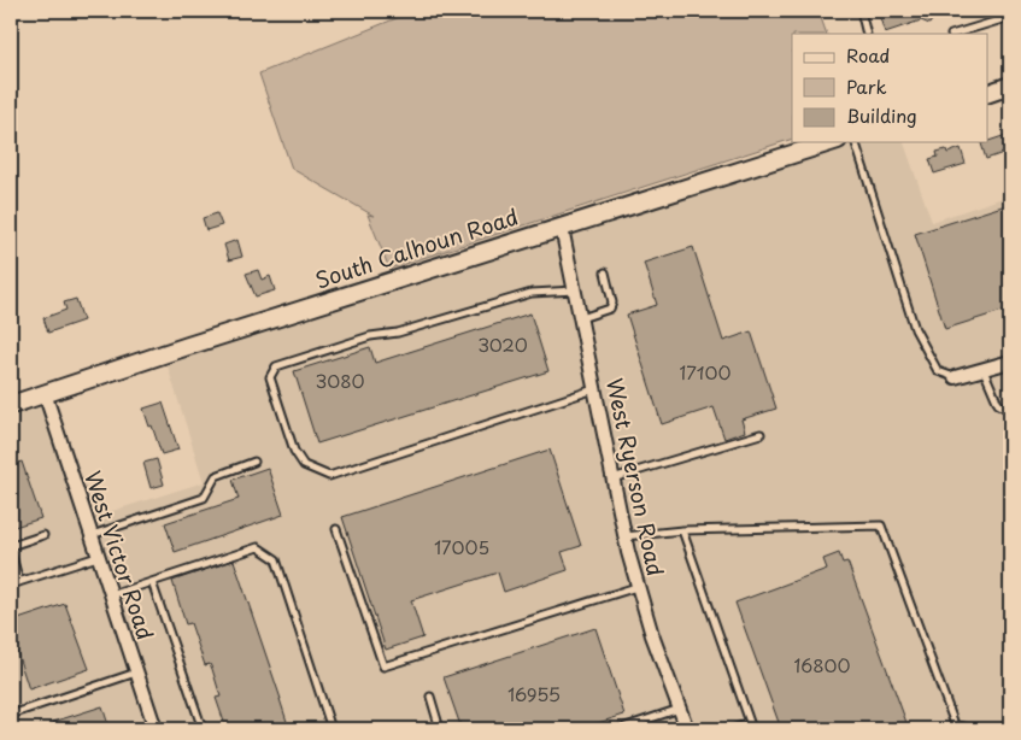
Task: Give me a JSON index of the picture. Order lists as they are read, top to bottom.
{
  "streets": {
    "street": ["South Calhoun Road", "West Ryerson Road", "West Victor Road"]
  },
  "crossings": [
    ["South Calhoun Road", "West Ryerson Road"],
    ["South Calhoun Road", "West Victor Road"]
  ],
  "house_numbers": [
    "3020",
    "17100",
    "3080",
    "17005",
    "16800",
    "16955"
  ],
  "legend": ["Road", "Park", "Building"]
}
